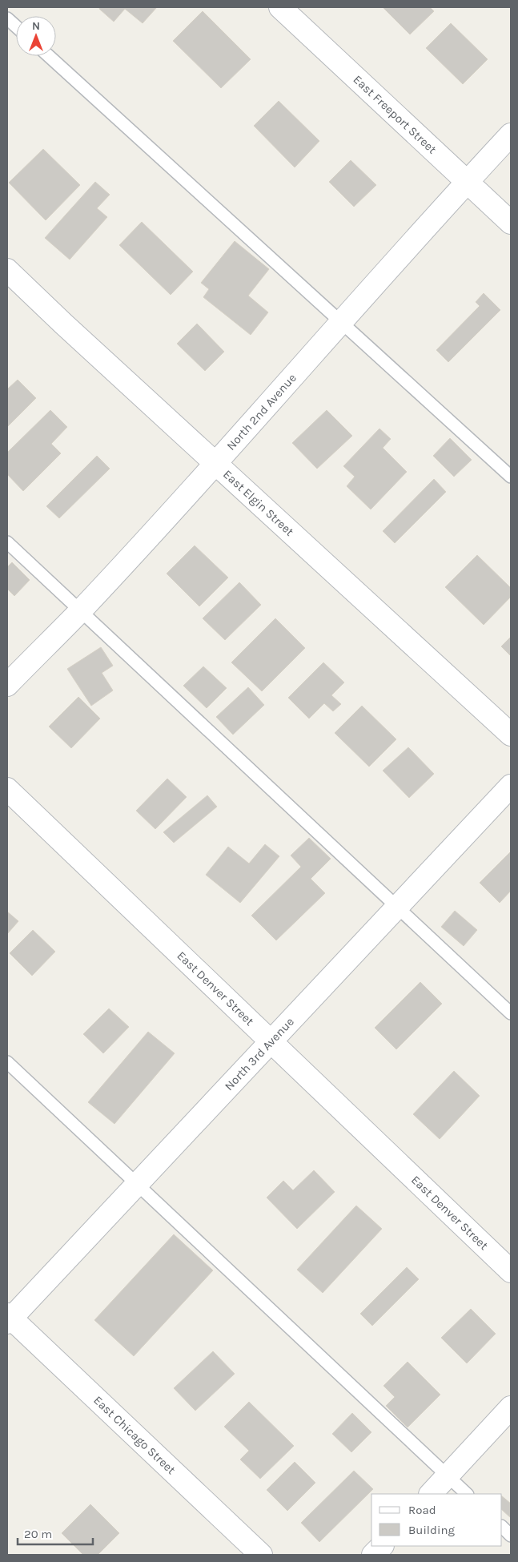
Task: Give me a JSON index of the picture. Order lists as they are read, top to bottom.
{
  "streets": {
    "street": [
      "East Freeport Street",
      "North 2nd Avenue",
      "East Elgin Street",
      "East Denver Street",
      "North 3rd Avenue",
      "East Chicago Street"
    ]
  },
  "crossings": [
    ["East Freeport Street", "North 2nd Avenue"],
    ["North 2nd Avenue", "East Elgin Street"],
    ["East Denver Street", "North 3rd Avenue"],
    ["North 3rd Avenue", "East Chicago Street"]
  ],
  "legend": ["Road", "Building"],
  "scale_bar": "20 m",
  "north": "top"
}
